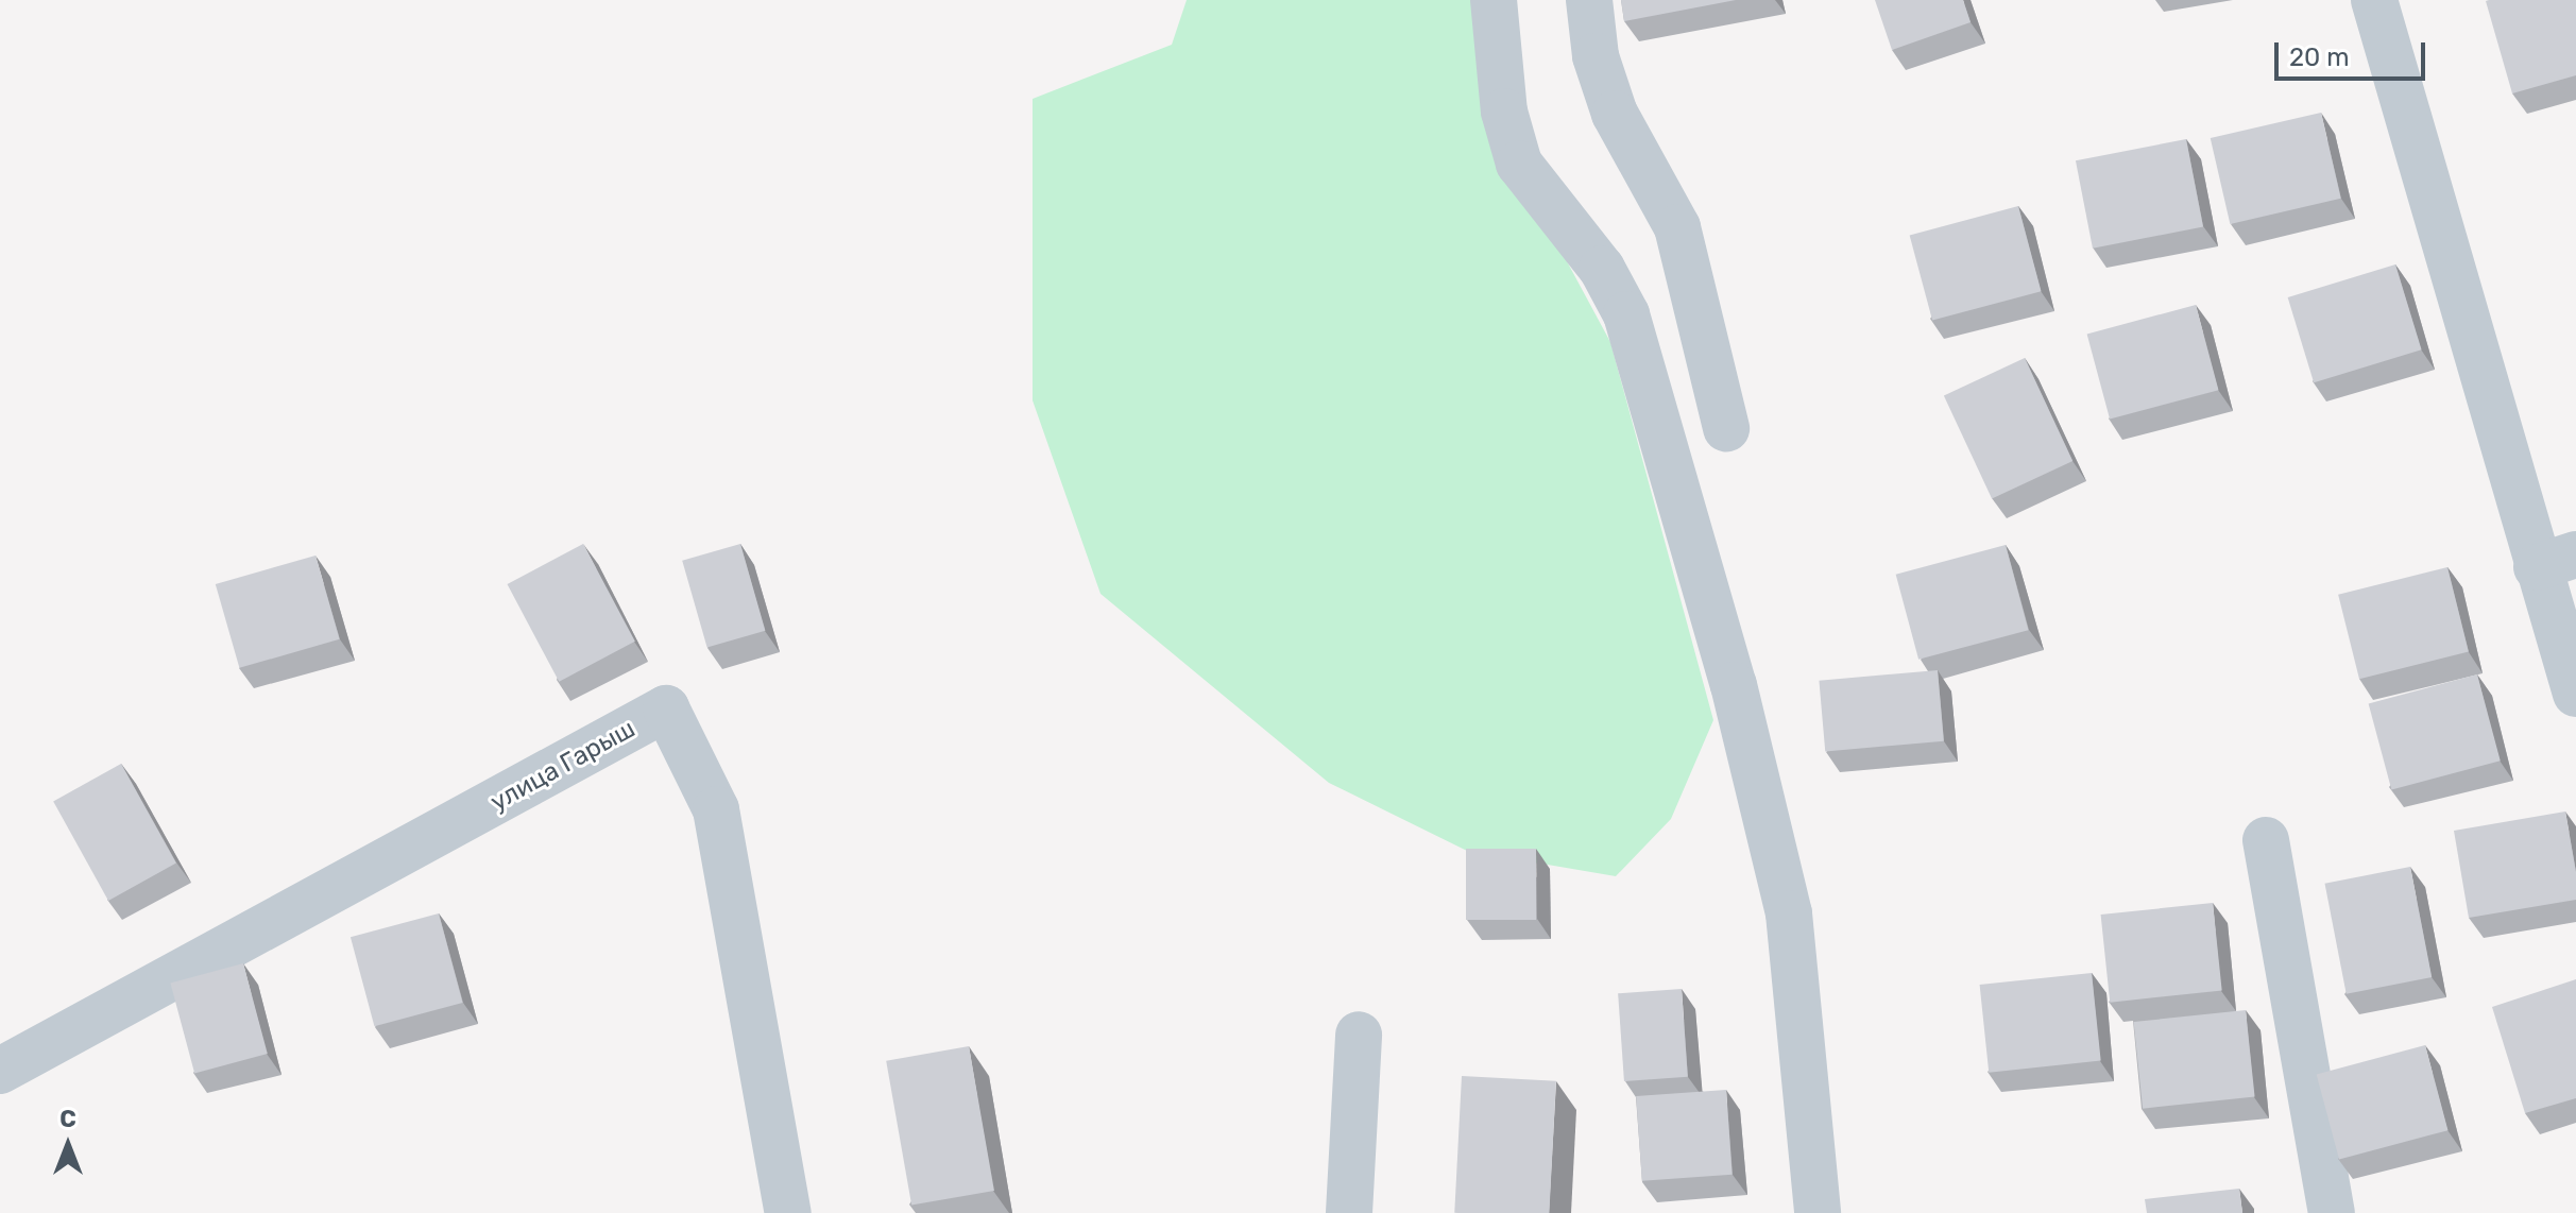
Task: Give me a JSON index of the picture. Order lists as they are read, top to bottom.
{
  "streets": {
    "street": ["улица Гарыш"]
  },
  "scale_bar": "20 m",
  "north": "top"
}
